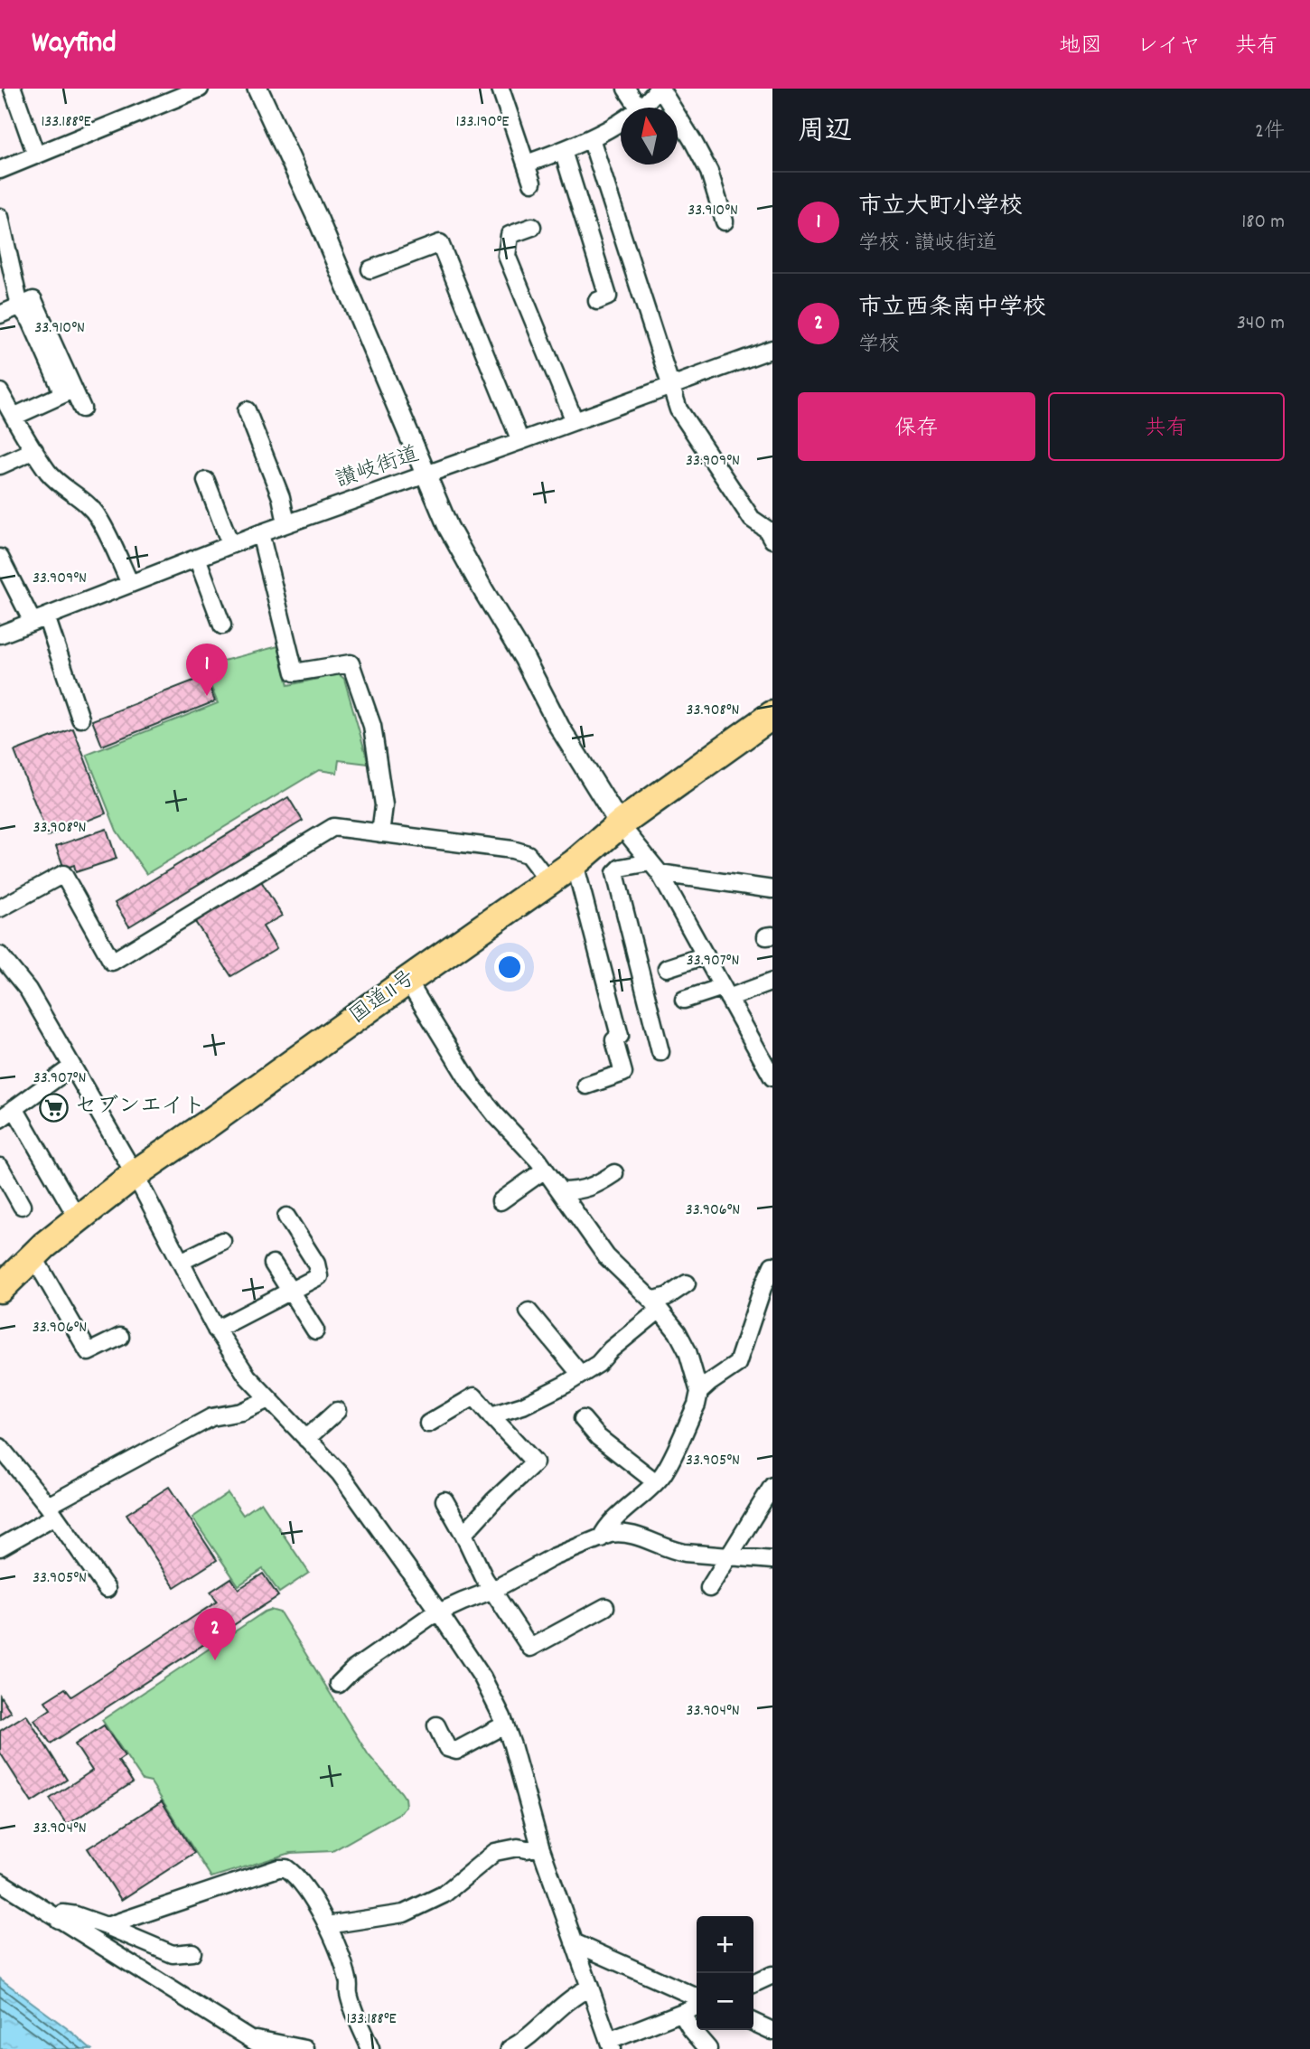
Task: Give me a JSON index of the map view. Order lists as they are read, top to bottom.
{
  "streets": {
    "highway": ["国道11号"],
    "street": ["讃岐街道"]
  },
  "places": {
    "supermarket": ["セブンエイト"]
  },
  "north": "top",
  "page": {
    "header": "Wayfind",
    "nav": ["地図", "レイヤ", "共有"],
    "heading": ["周辺", "2件"],
    "list": [
      {
        "mark": "1",
        "name": "市立大町小学校",
        "note": "学校 · 讃岐街道",
        "value": "180 m"
      },
      {
        "mark": "2",
        "name": "市立西条南中学校",
        "note": "学校",
        "value": "340 m"
      }
    ],
    "buttons": ["保存", "共有"],
    "pins": ["1", "2"],
    "map_buttons": ["+", "−"]
  },
  "coordinates": [
    "133.188°E",
    "133.190°E",
    "33.910°N",
    "33.909°N",
    "33.908°N",
    "33.907°N",
    "33.906°N",
    "33.905°N",
    "33.904°N"
  ]
}
